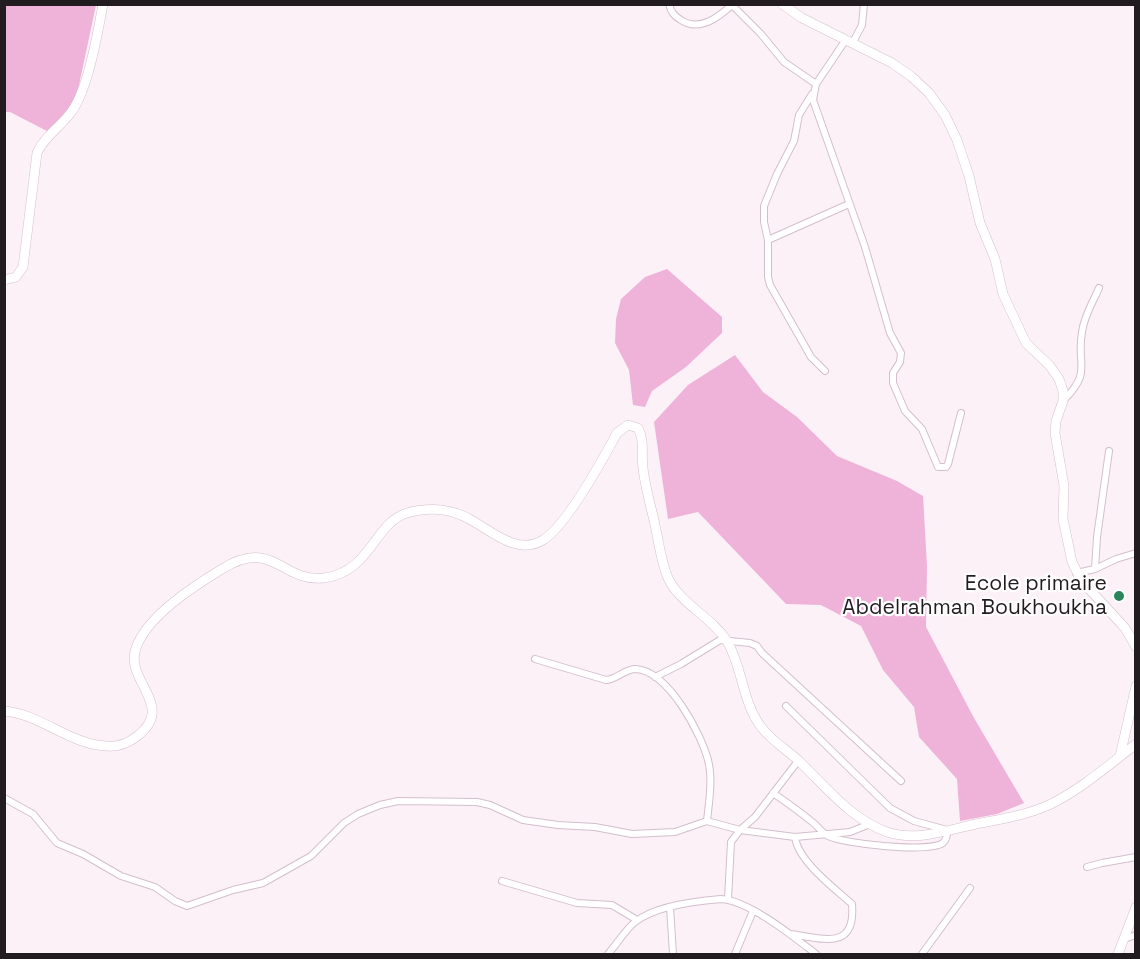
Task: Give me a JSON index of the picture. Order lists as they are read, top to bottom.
{
  "places": ["Ecole primaire Abdelrahman Boukhoukha"]
}
